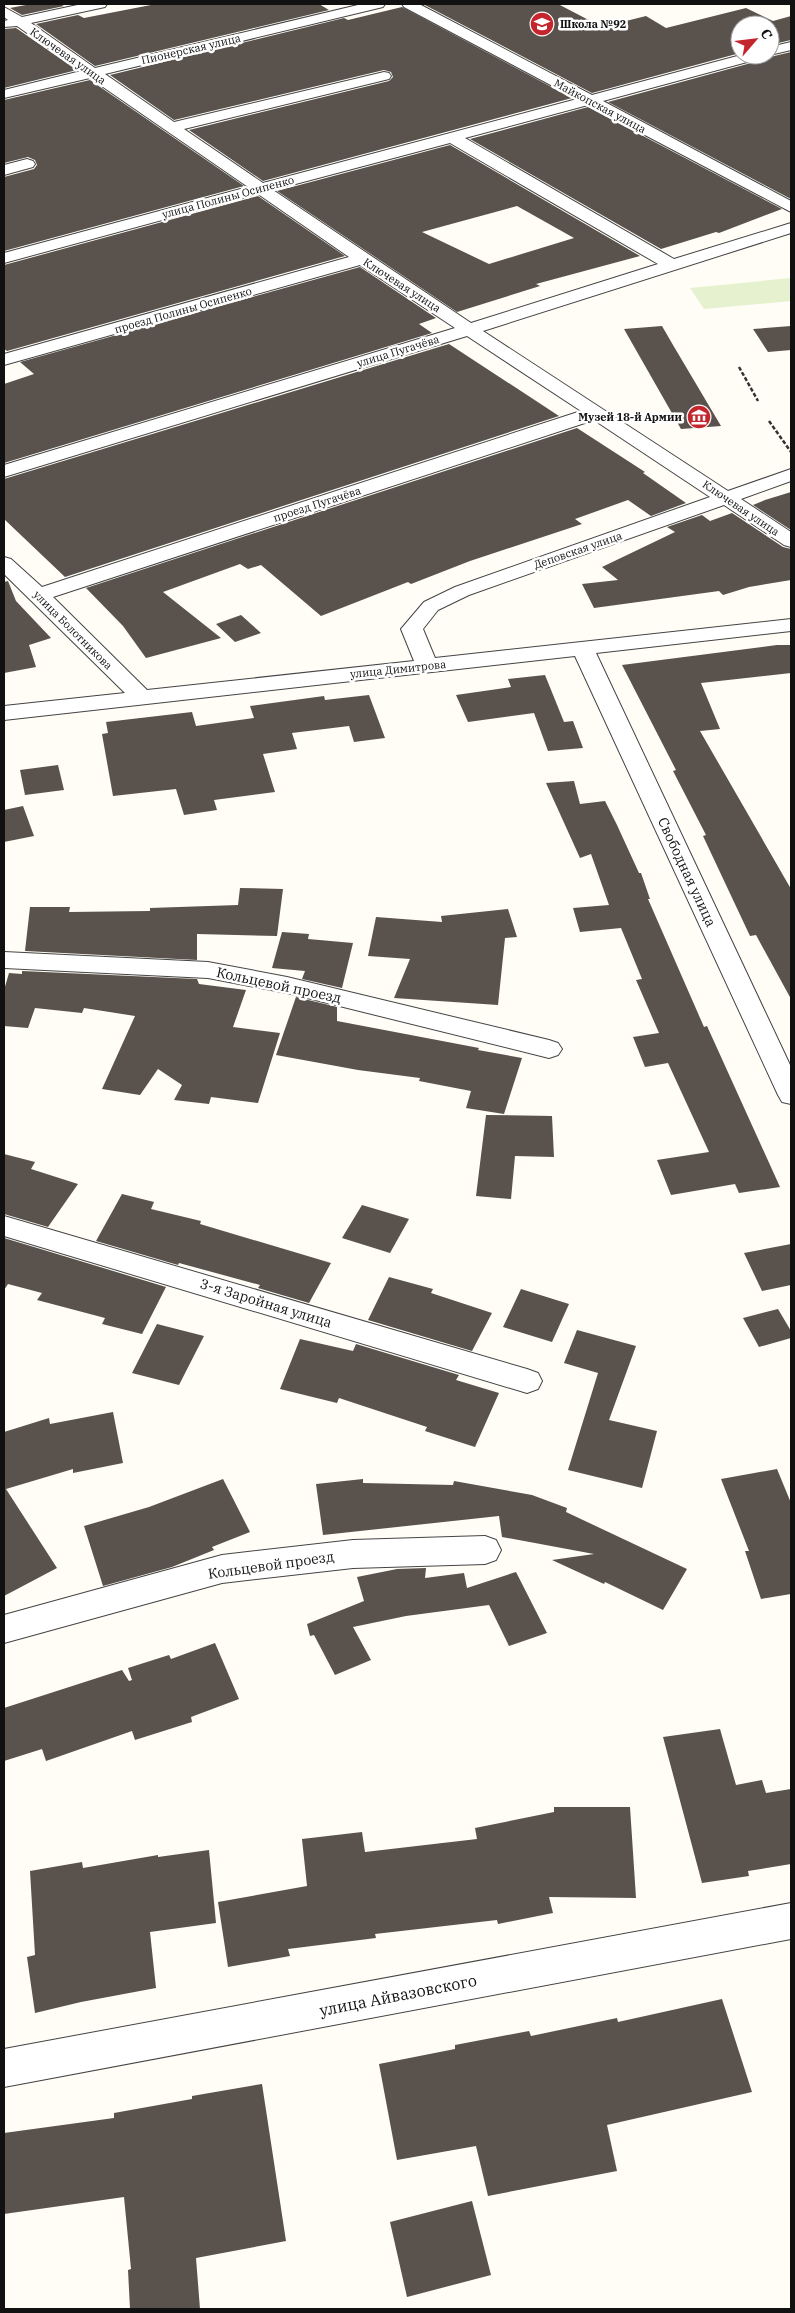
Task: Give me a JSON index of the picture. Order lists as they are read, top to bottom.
{
  "streets": {
    "street": [
      "Пионерская улица",
      "Ключевая улица",
      "Майкопская улица",
      "улица Полины Осипенко",
      "проезд Полины Осипенко",
      "улица Пугачёва",
      "проезд Пугачёва",
      "Деповская улица",
      "улица Болотникова",
      "улица Димитрова",
      "Свободная улица",
      "Кольцевой проезд",
      "3-я Заройная улица",
      "улица Айвазовского"
    ]
  },
  "crossings": [
    ["Пионерская улица", "Ключевая улица"],
    ["Ключевая улица", "улица Полины Осипенко"],
    ["Ключевая улица", "проезд Полины Осипенко"],
    ["Ключевая улица", "улица Пугачёва"],
    ["Ключевая улица", "проезд Пугачёва"],
    ["Ключевая улица", "Деповская улица"],
    ["Майкопская улица", "улица Полины Осипенко"],
    ["проезд Пугачёва", "улица Болотникова"],
    ["Деповская улица", "улица Димитрова"],
    ["улица Болотникова", "улица Димитрова"],
    ["улица Димитрова", "Свободная улица"]
  ],
  "places": {
    "school or university": ["Школа №92"],
    "museum": ["Музей 18-й Армии"]
  },
  "north": "top right"
}
